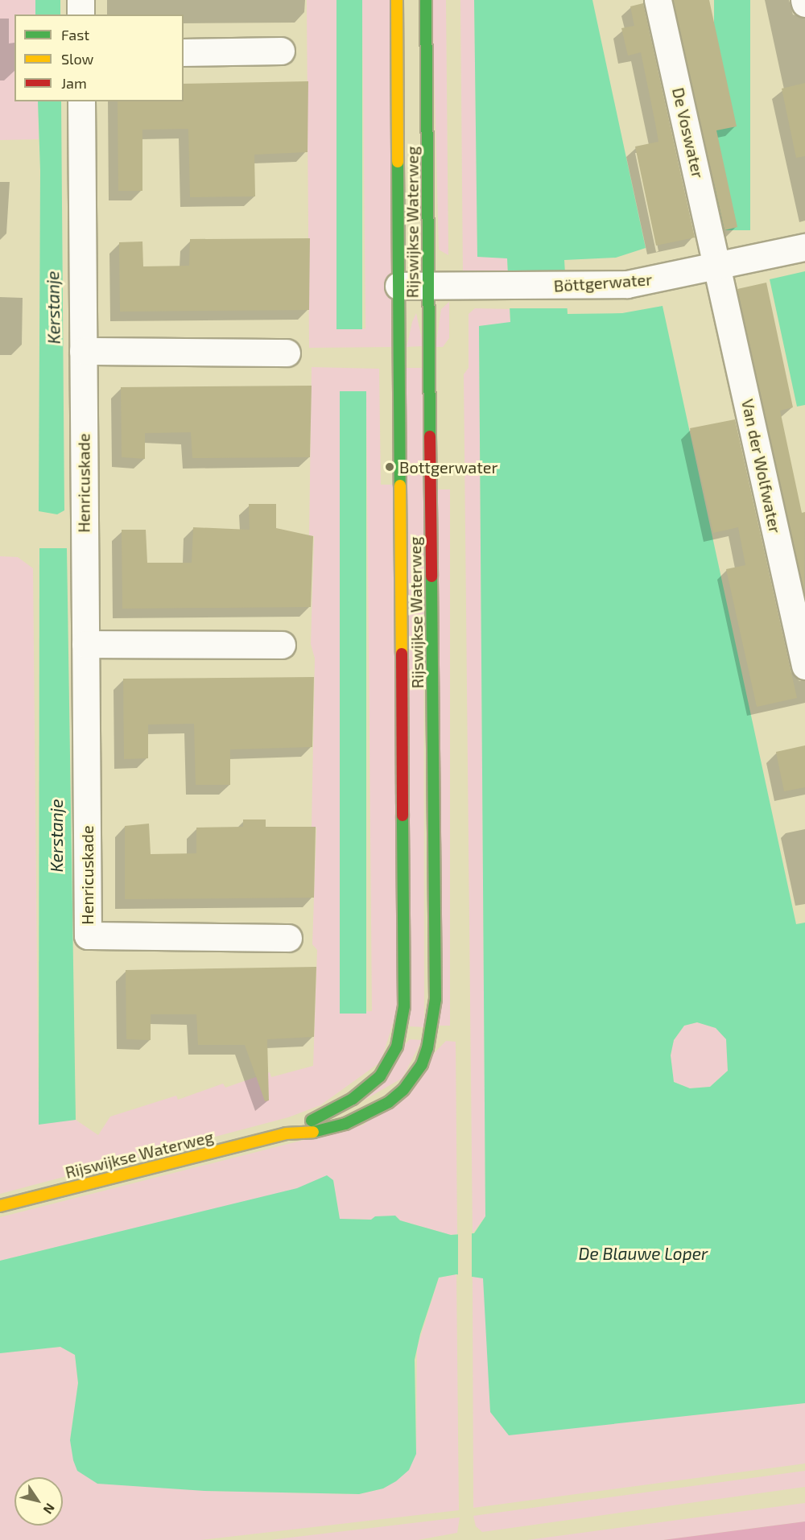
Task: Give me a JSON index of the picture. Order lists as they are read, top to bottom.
{
  "streets": {
    "main road": ["Rijswijkse Waterweg"],
    "street": [
      "De Voswater",
      "Böttgerwater",
      "Van der Wolfwater",
      "Henricuskade"
    ]
  },
  "crossings": [
    ["De Voswater", "Böttgerwater"],
    ["De Voswater", "Van der Wolfwater"],
    ["Rijswijkse Waterweg", "Böttgerwater"],
    ["Böttgerwater", "Van der Wolfwater"]
  ],
  "water": ["Kerstanje", "De Blauwe Loper"],
  "places": ["Bottgerwater"],
  "legend": ["Fast", "Slow", "Jam"],
  "north": "bottom right"
}
